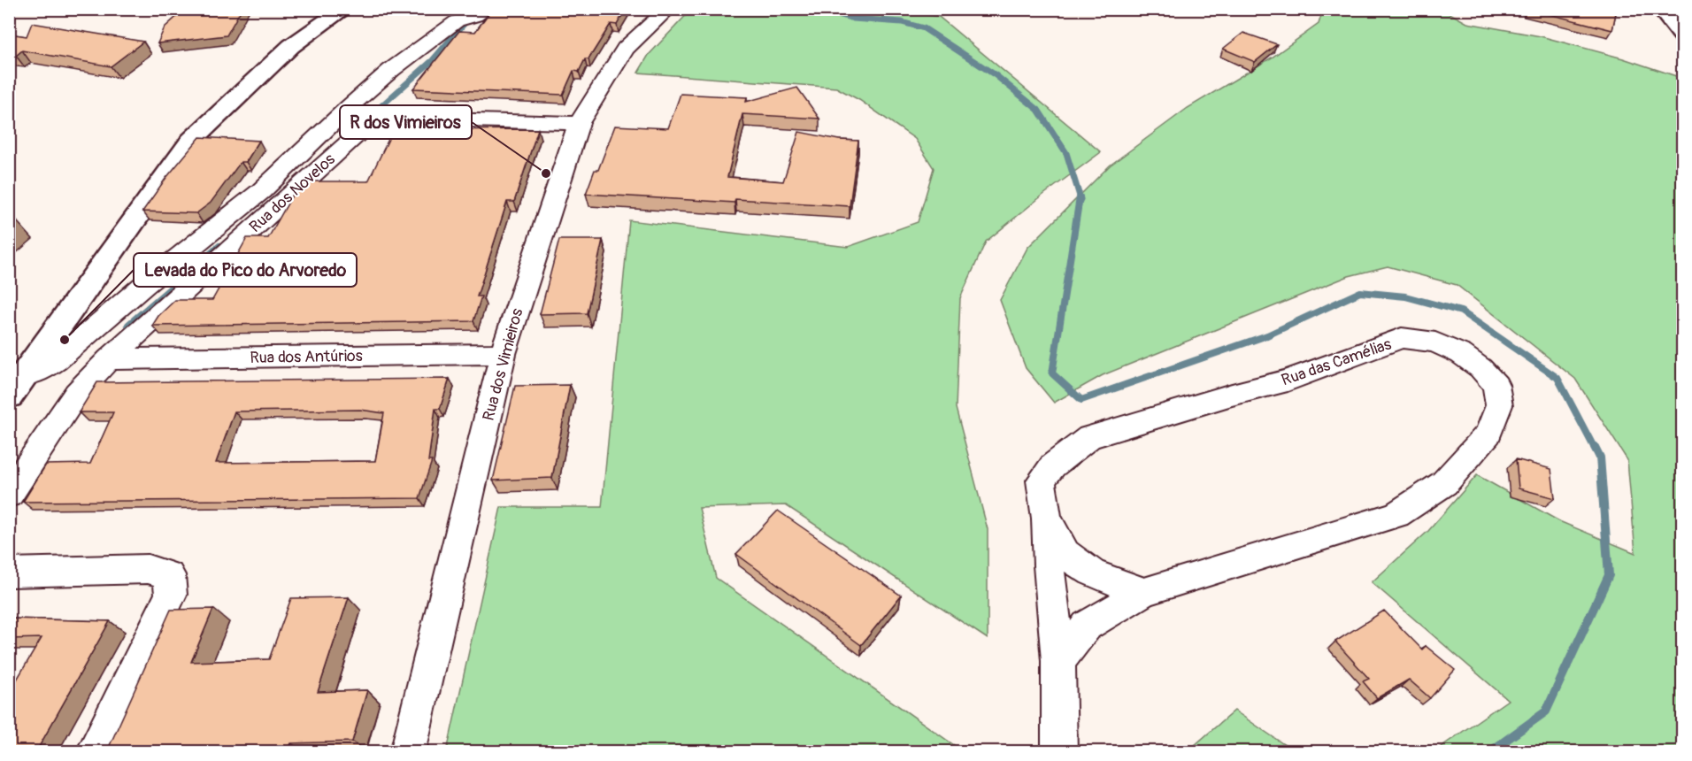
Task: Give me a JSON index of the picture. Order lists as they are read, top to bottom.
{
  "streets": {
    "street": [
      "Rua dos Novelos",
      "Rua dos Antúrios",
      "Rua das Camélias",
      "Rua dos Vimieiros"
    ]
  },
  "crossings": [
    ["Rua dos Novelos", "Rua dos Antúrios"],
    ["Rua dos Novelos", "Rua dos Vimieiros"],
    ["Rua dos Antúrios", "Rua dos Vimieiros"]
  ],
  "places": ["R dos Vimieiros", "Levada do Pico do Arvoredo"]
}
